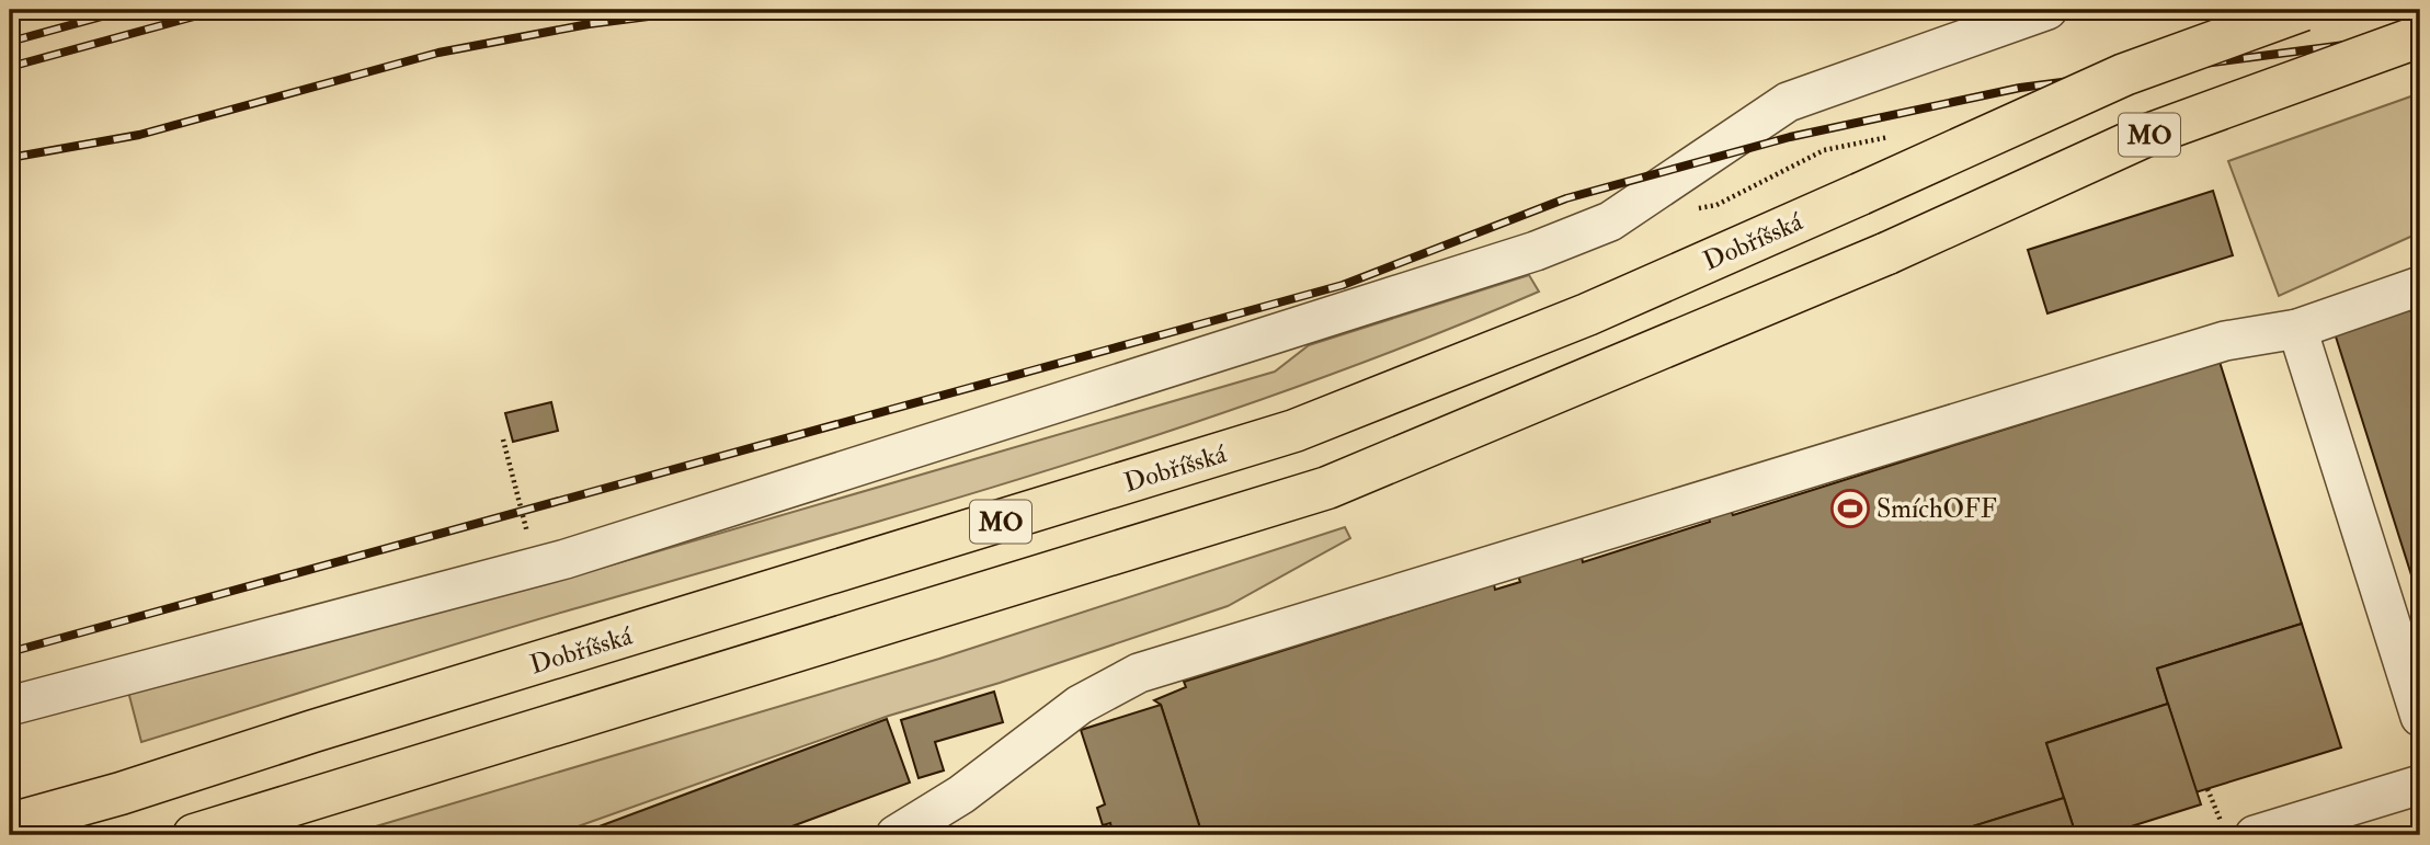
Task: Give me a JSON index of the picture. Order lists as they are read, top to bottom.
{
  "streets": {
    "highway": ["MO", "Dobříšská"]
  },
  "places": {
    "sports": ["SmíchOFF"]
  }
}
